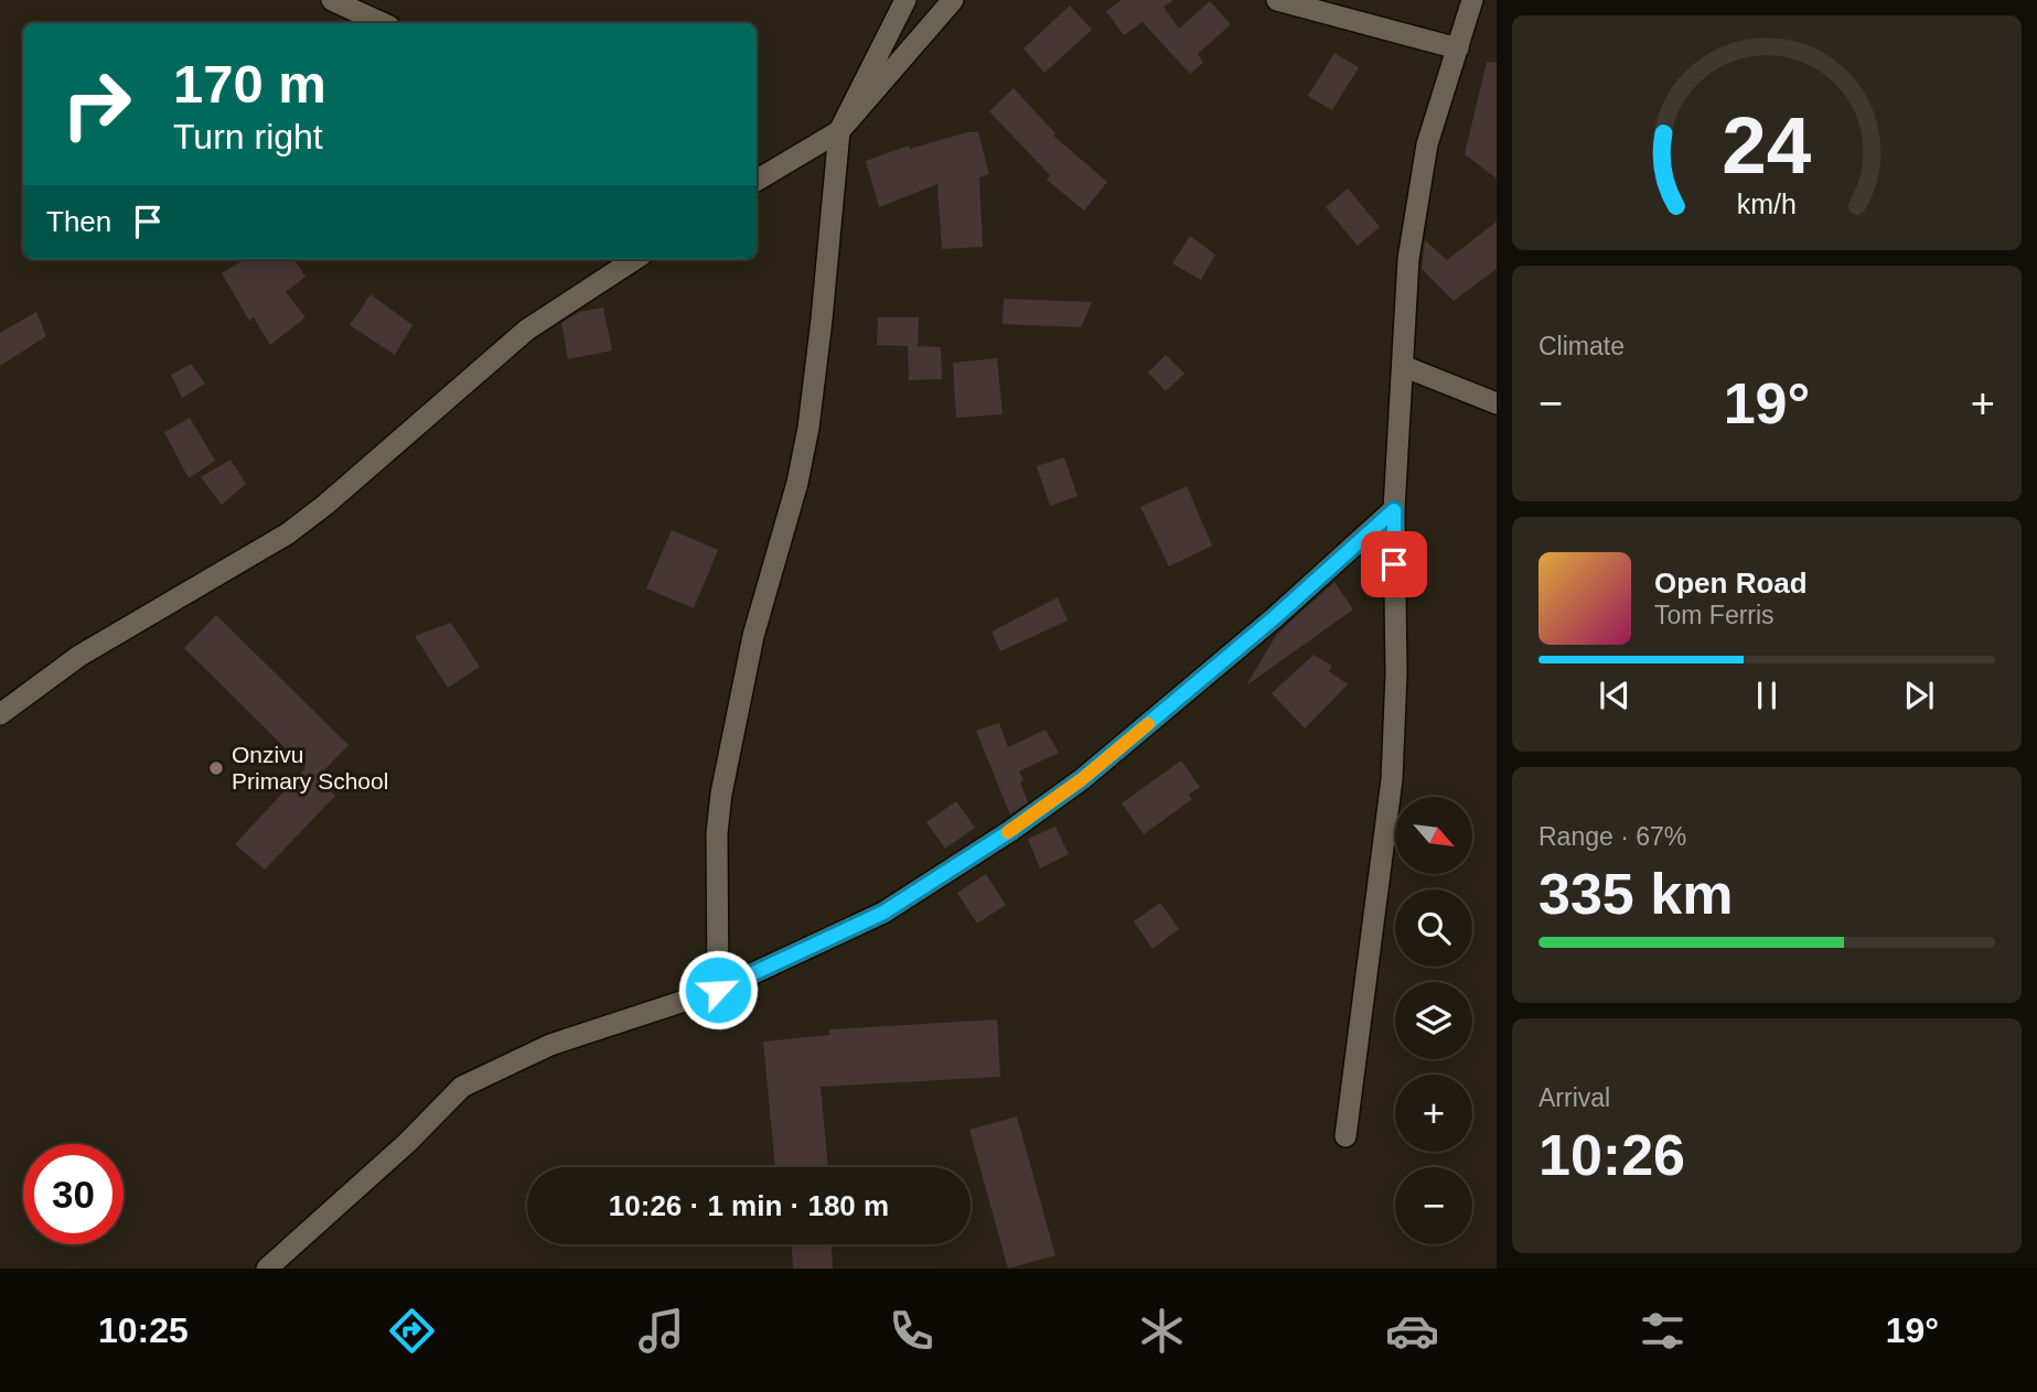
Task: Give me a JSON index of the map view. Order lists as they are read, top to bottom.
{
  "places": ["Onzivu Primary School"],
  "north": "bottom right",
  "page": {
    "turn": ["170 m", "Turn right"],
    "then": "Then",
    "tile": [
      "Climate",
      ["Range · 67%", "335 km"],
      ["Arrival", "10:26"]
    ],
    "heat": ["−", "19°", "+"],
    "song": ["Open Road", "Tom Ferris"],
    "map_buttons": ["+", "−"],
    "limit": "30",
    "trip": "10:26 · 1 min · 180 m",
    "tabs": ["10:25", "19°"],
    "gauge": ["24", "km/h"]
  }
}
